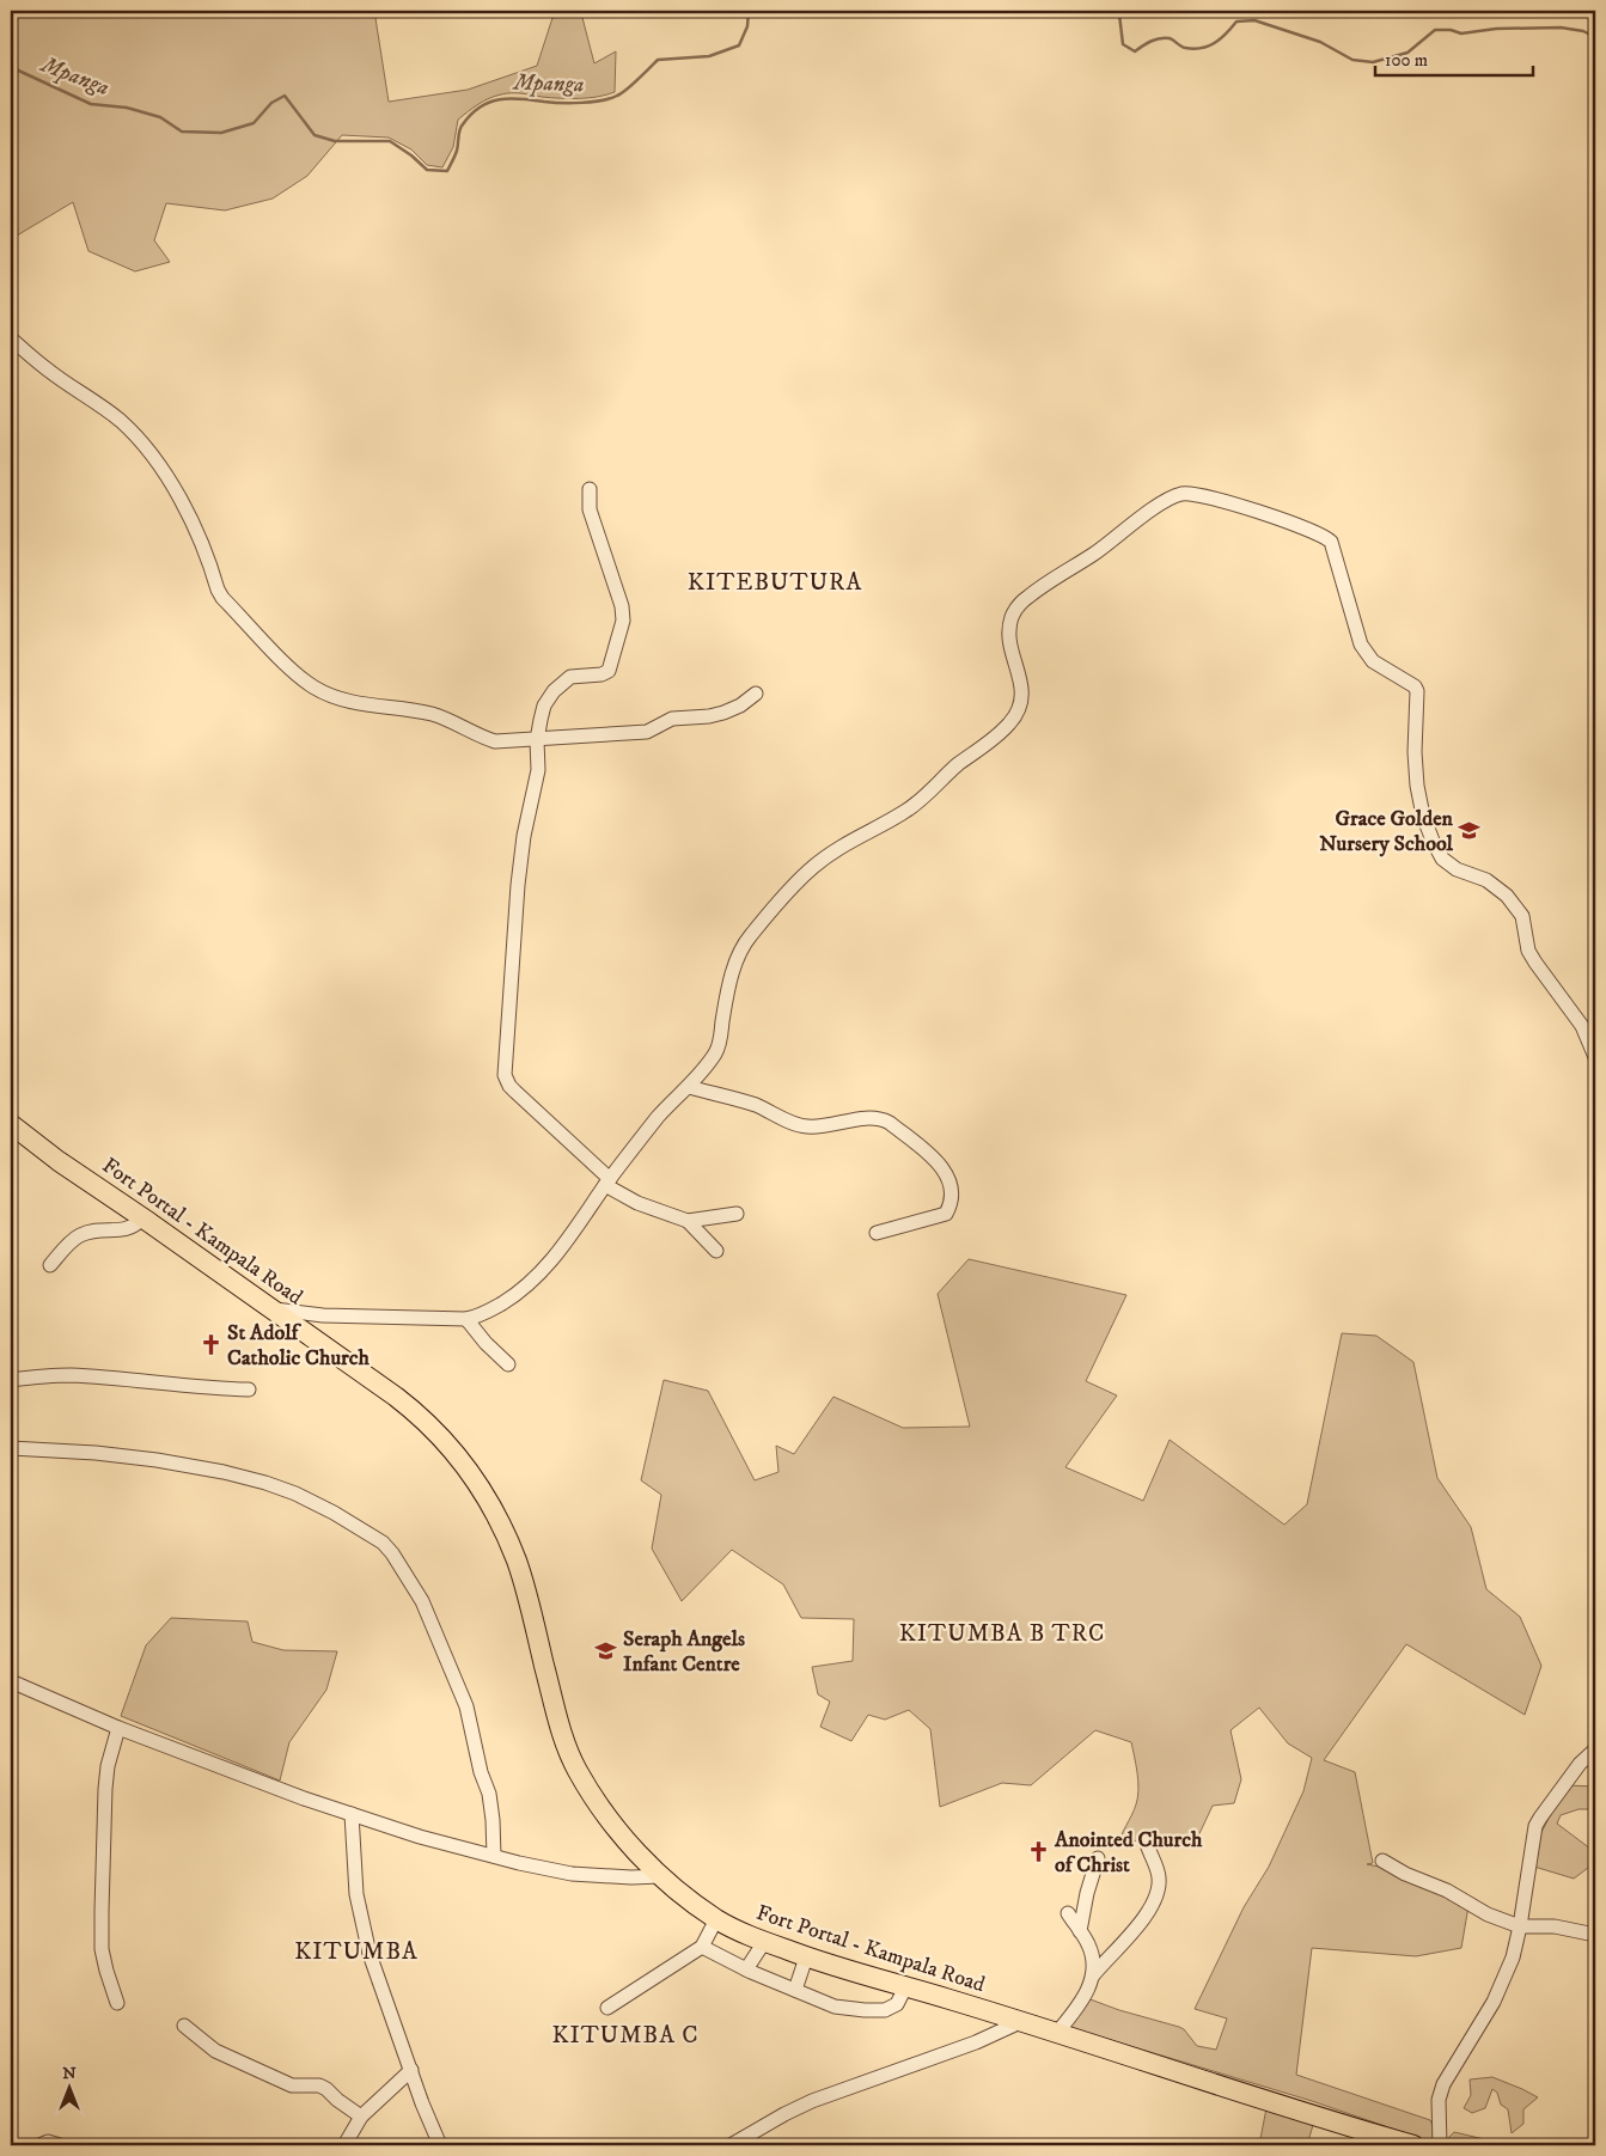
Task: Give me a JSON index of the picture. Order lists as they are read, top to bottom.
{
  "streets": {
    "highway": ["Fort Portal - Kampala Road"]
  },
  "districts": [
    "KITEBUTURA",
    "KITUMBA B TRC",
    "KITUMBA",
    "KITUMBA C"
  ],
  "water": ["Mpanga"],
  "places": {
    "school or university": ["Grace Golden Nursery School", "Seraph Angels Infant Centre"],
    "church": ["St Adolf Catholic Church", "Anointed Church of Christ"]
  },
  "scale_bar": "100 m",
  "north": "top"
}
